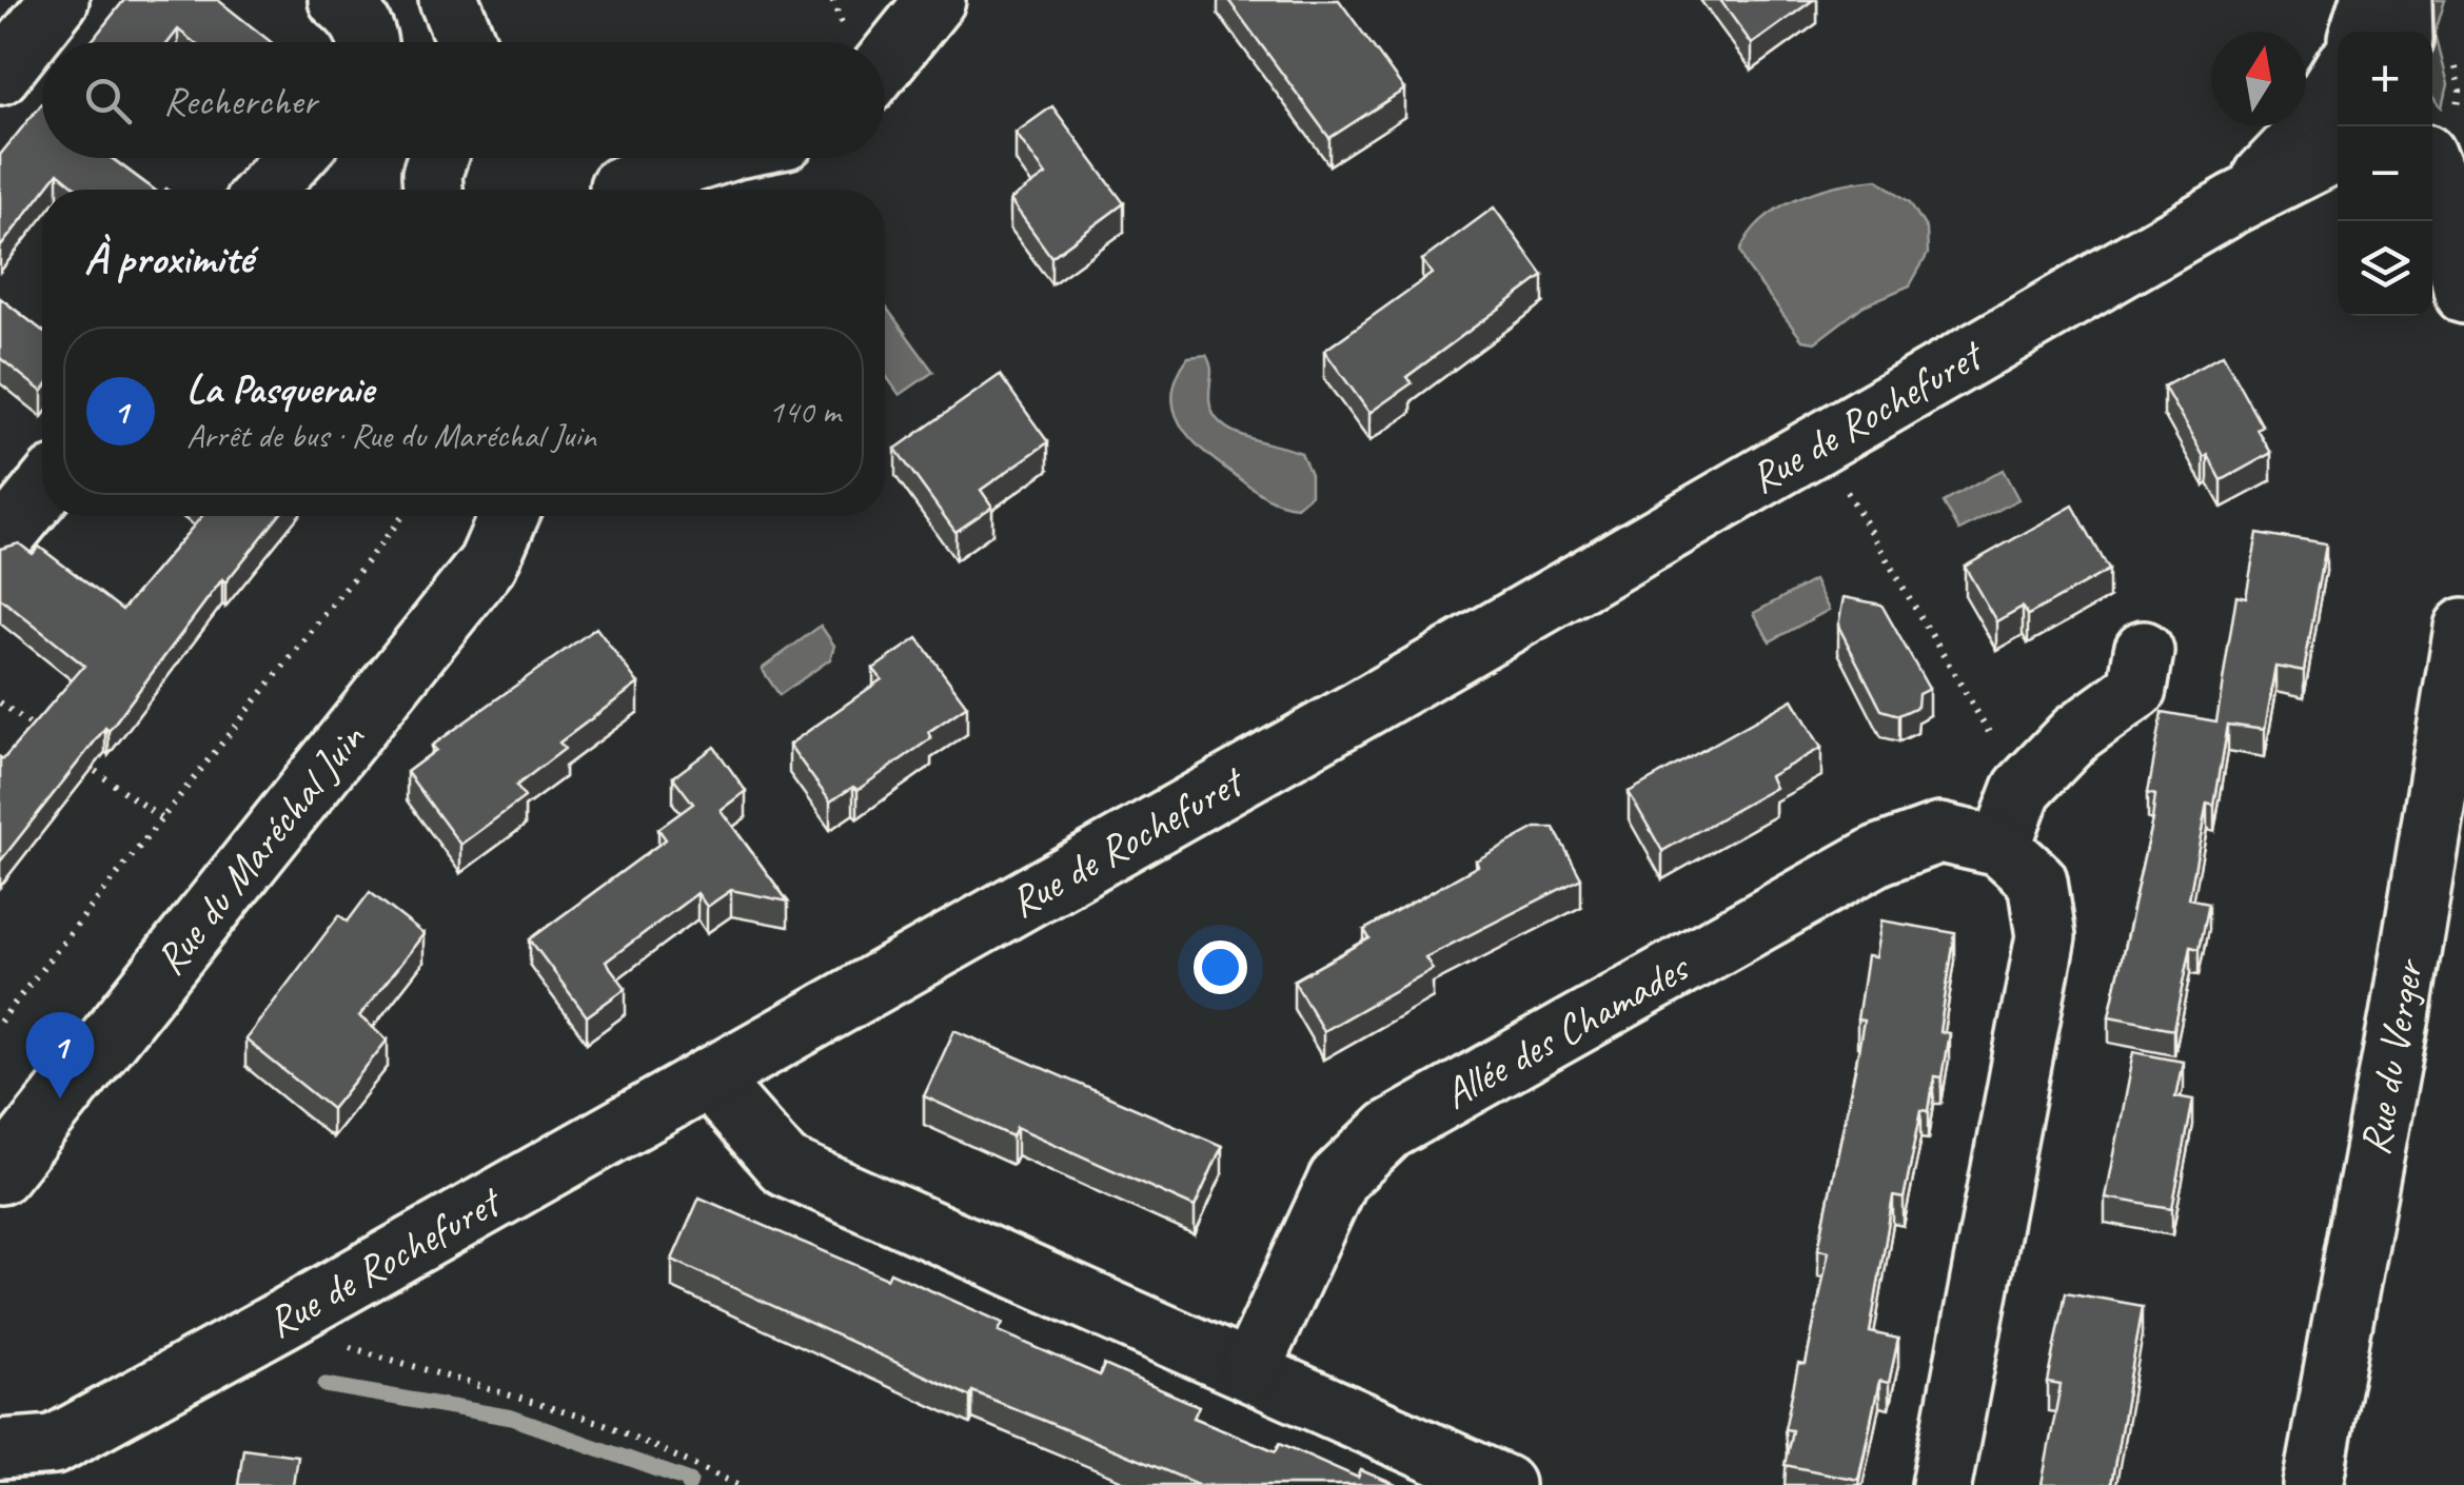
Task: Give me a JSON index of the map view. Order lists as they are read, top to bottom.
{
  "streets": {
    "street": [
      "Rue de Rochefuret",
      "Rue du Maréchal Juin",
      "Allée des Chamades",
      "Rue du Verger"
    ]
  },
  "north": "top",
  "page": {
    "map_buttons": ["+", "−"],
    "search": "Rechercher",
    "heading": "À proximité",
    "list": [
      {
        "mark": "1",
        "name": "La Pasqueraie",
        "note": "Arrêt de bus · Rue du Maréchal Juin",
        "value": "140 m"
      }
    ],
    "pins": "1"
  }
}
